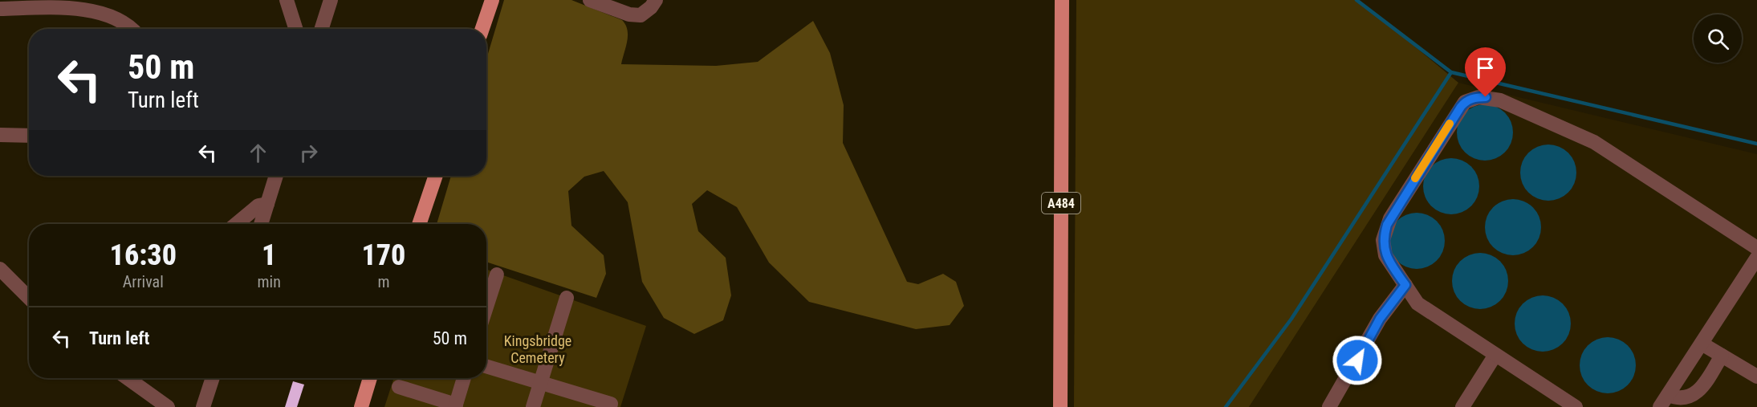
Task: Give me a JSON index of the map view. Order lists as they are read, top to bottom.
{
  "streets": {
    "main road": ["A484"]
  },
  "parks": ["Kingsbridge Cemetery"],
  "page": {
    "turn": ["50 m", "Turn left"],
    "eta": [
      "16:30",
      "Arrival",
      "1",
      "min",
      "170",
      "m"
    ],
    "list": [
      {
        "name": "Turn left",
        "value": "50 m"
      }
    ]
  }
}
